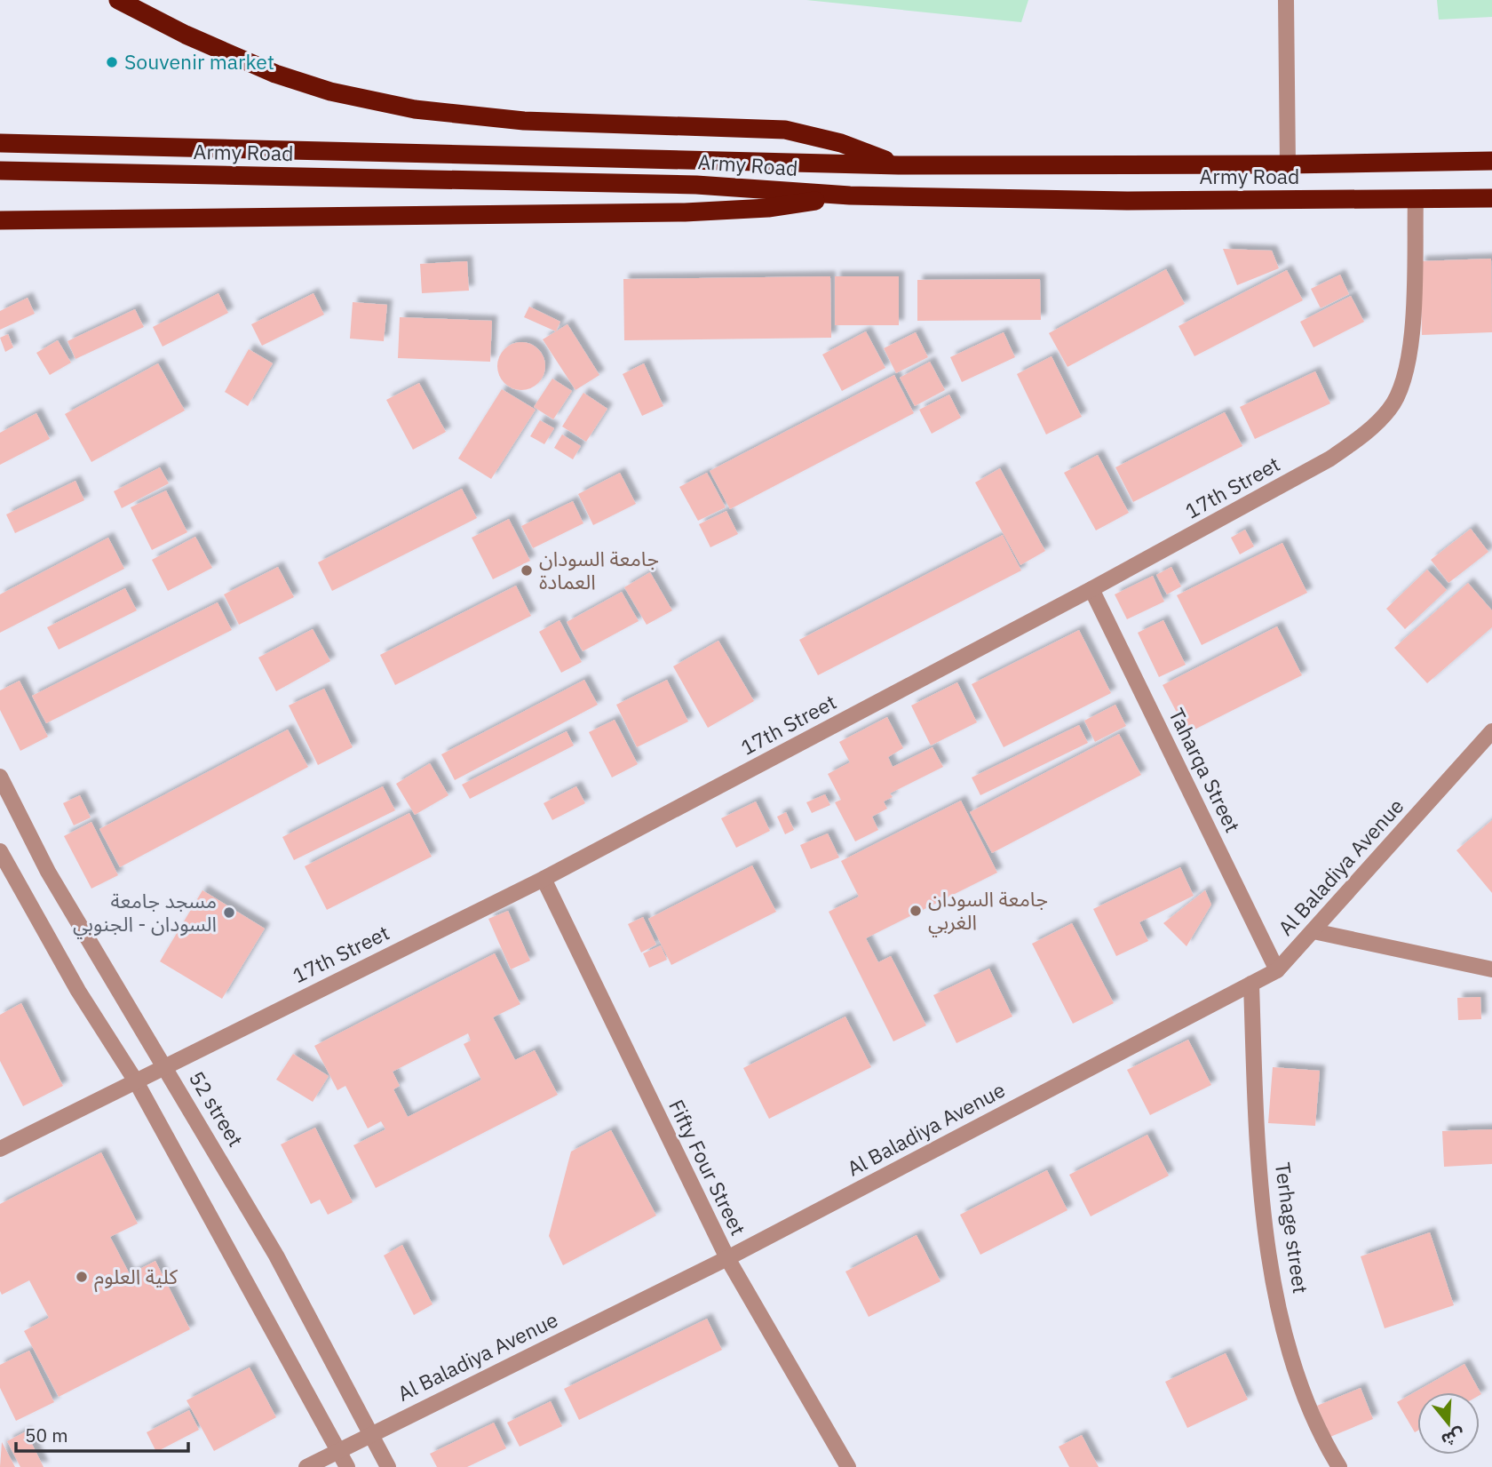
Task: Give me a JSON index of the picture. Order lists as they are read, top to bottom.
{
  "streets": {
    "highway": ["Army Road"],
    "street": [
      "17th Street",
      "Taharqa Street",
      "Al Baladiya Avenue",
      "52 street",
      "Fifty Four Street",
      "Terhage street"
    ]
  },
  "crossings": [
    ["Army Road", "17th Street"],
    ["17th Street", "Taharqa Street"],
    ["17th Street", "52 street"],
    ["17th Street", "Fifty Four Street"],
    ["Taharqa Street", "Al Baladiya Avenue"],
    ["Al Baladiya Avenue", "52 street"],
    ["Al Baladiya Avenue", "Fifty Four Street"],
    ["Al Baladiya Avenue", "Terhage street"]
  ],
  "places": [
    "Souvenir market",
    "جامعة السودان العمادة",
    "جامعة السودان الغربي",
    "مسجد جامعة السودان - الجنوبي",
    "كلية العلوم"
  ],
  "scale_bar": "50 m",
  "north": "bottom"
}
